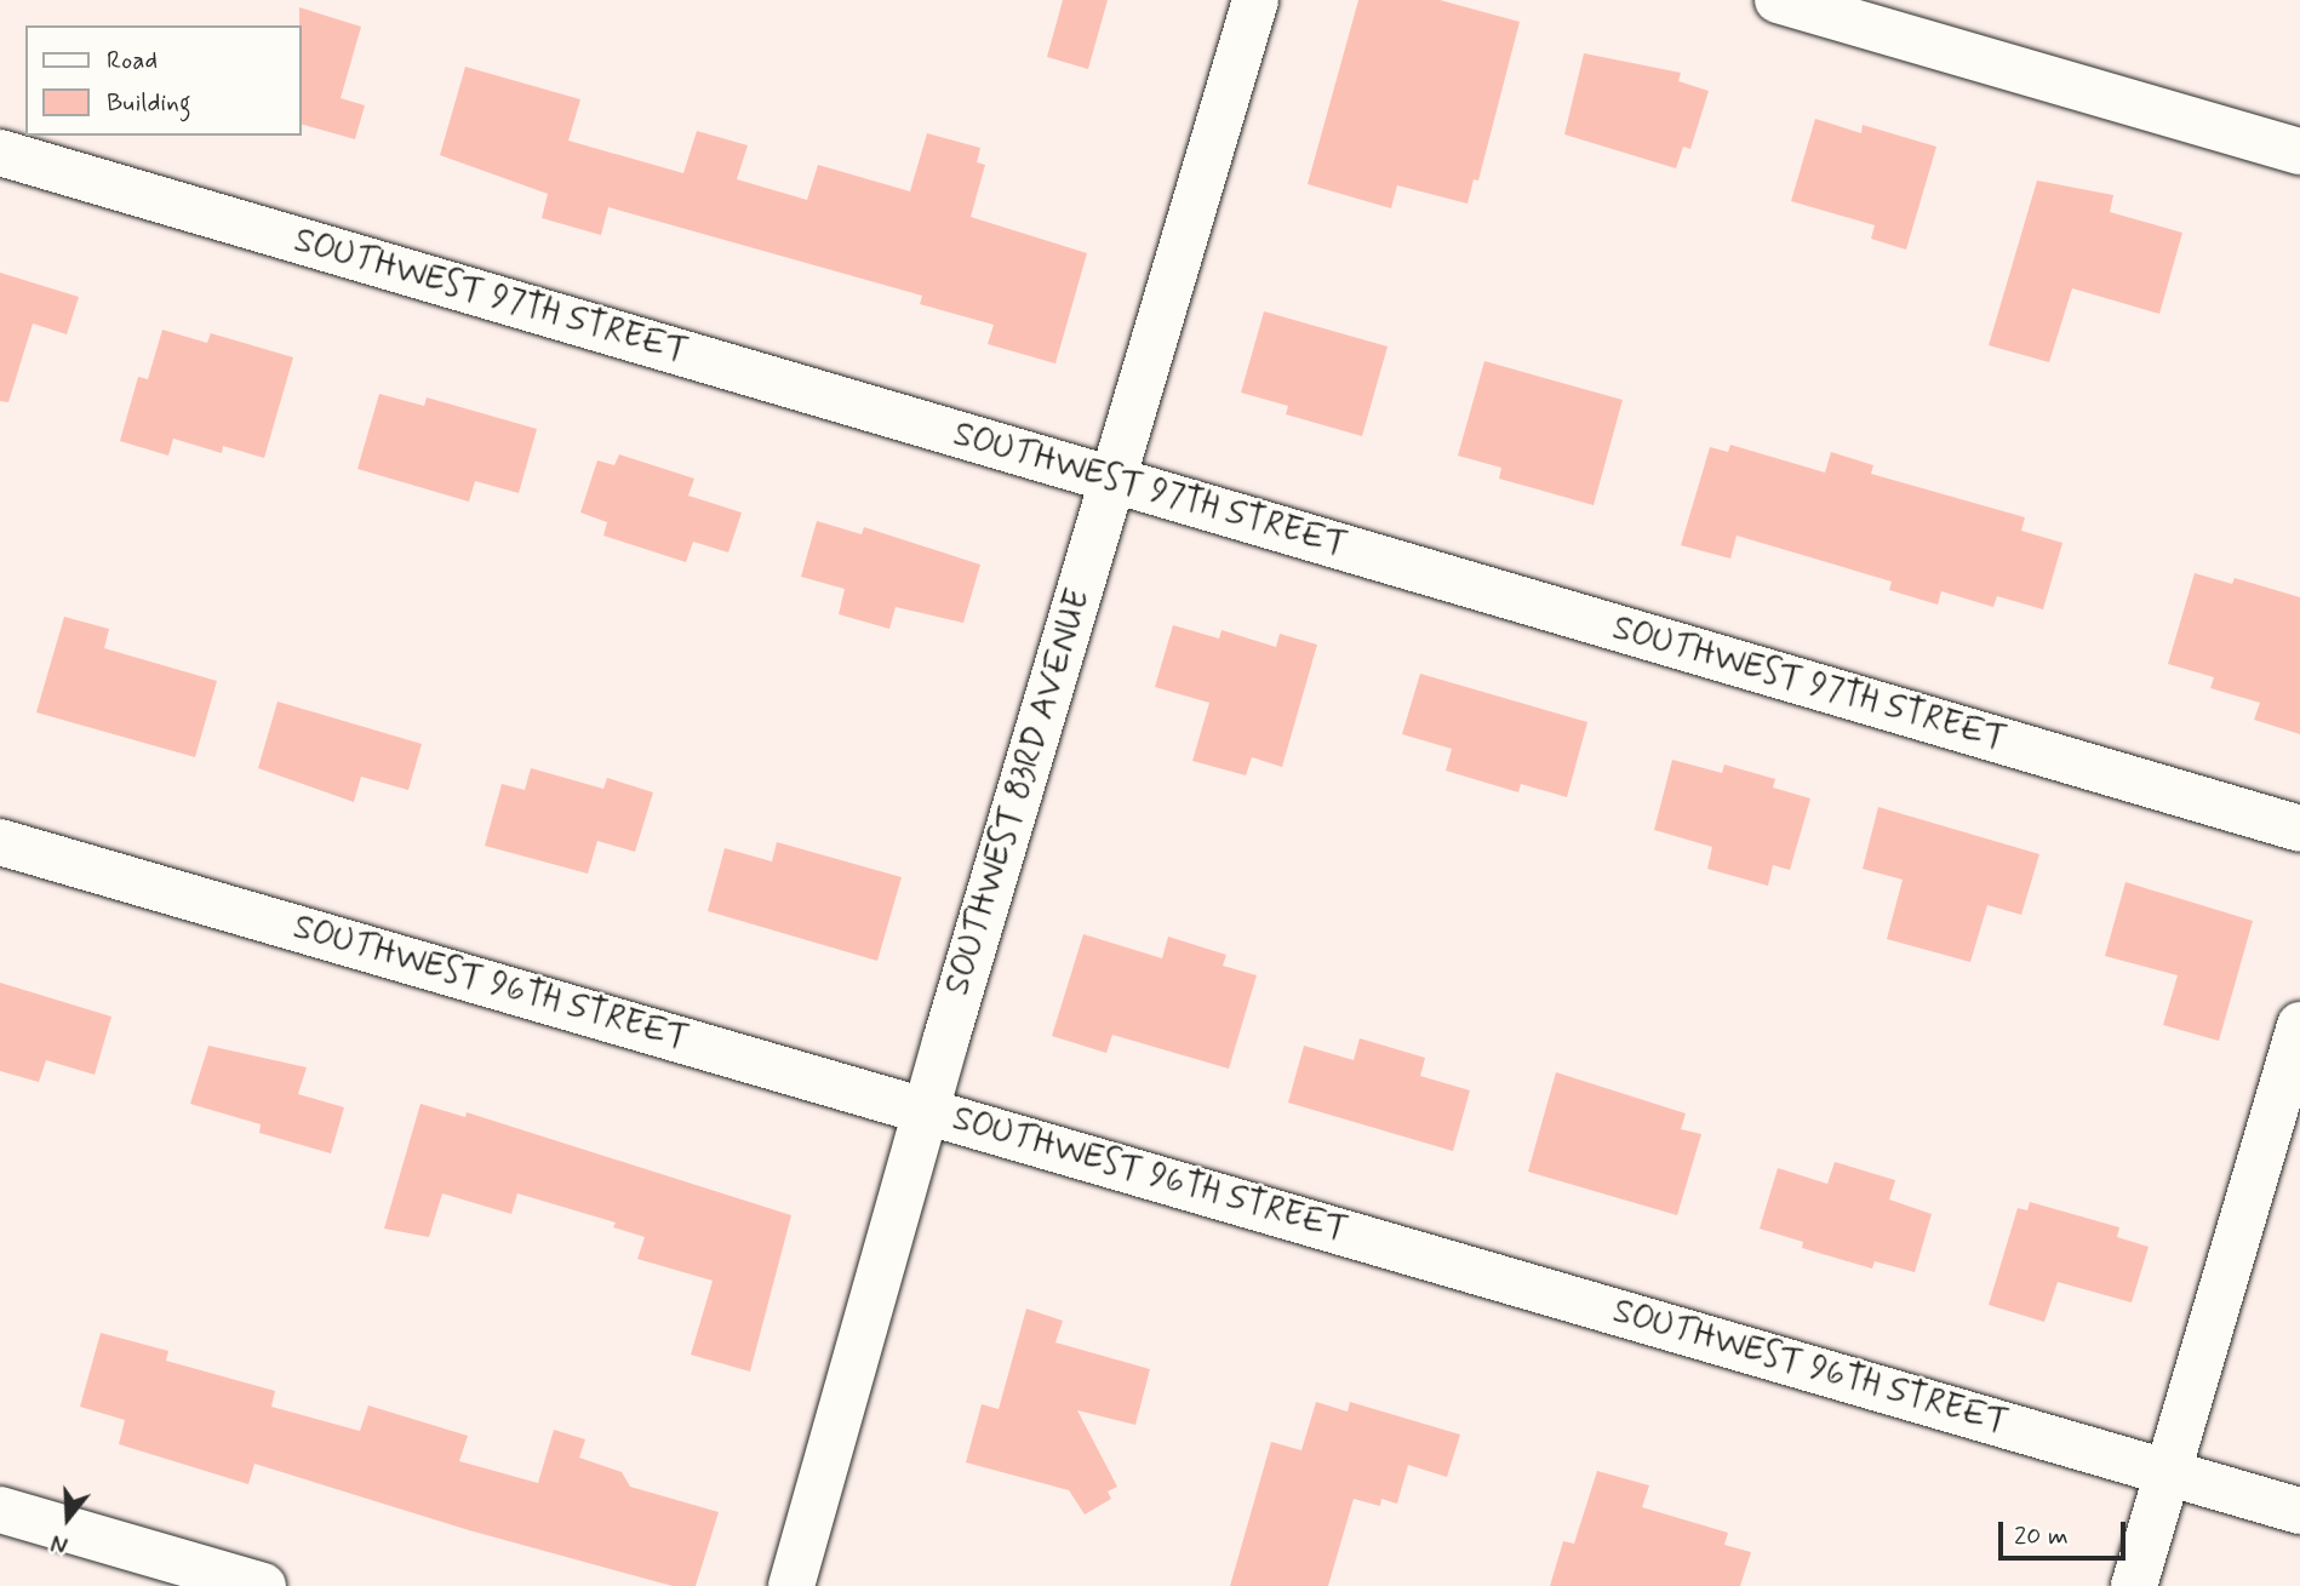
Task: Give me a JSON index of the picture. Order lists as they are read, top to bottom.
{
  "streets": {
    "street": ["SOUTHWEST 97TH STREET", "SOUTHWEST 83RD AVENUE", "SOUTHWEST 96TH STREET"]
  },
  "crossings": [
    ["SOUTHWEST 97TH STREET", "SOUTHWEST 83RD AVENUE"],
    ["SOUTHWEST 83RD AVENUE", "SOUTHWEST 96TH STREET"]
  ],
  "legend": ["Road", "Building"],
  "scale_bar": "20 m",
  "north": "bottom"
}
